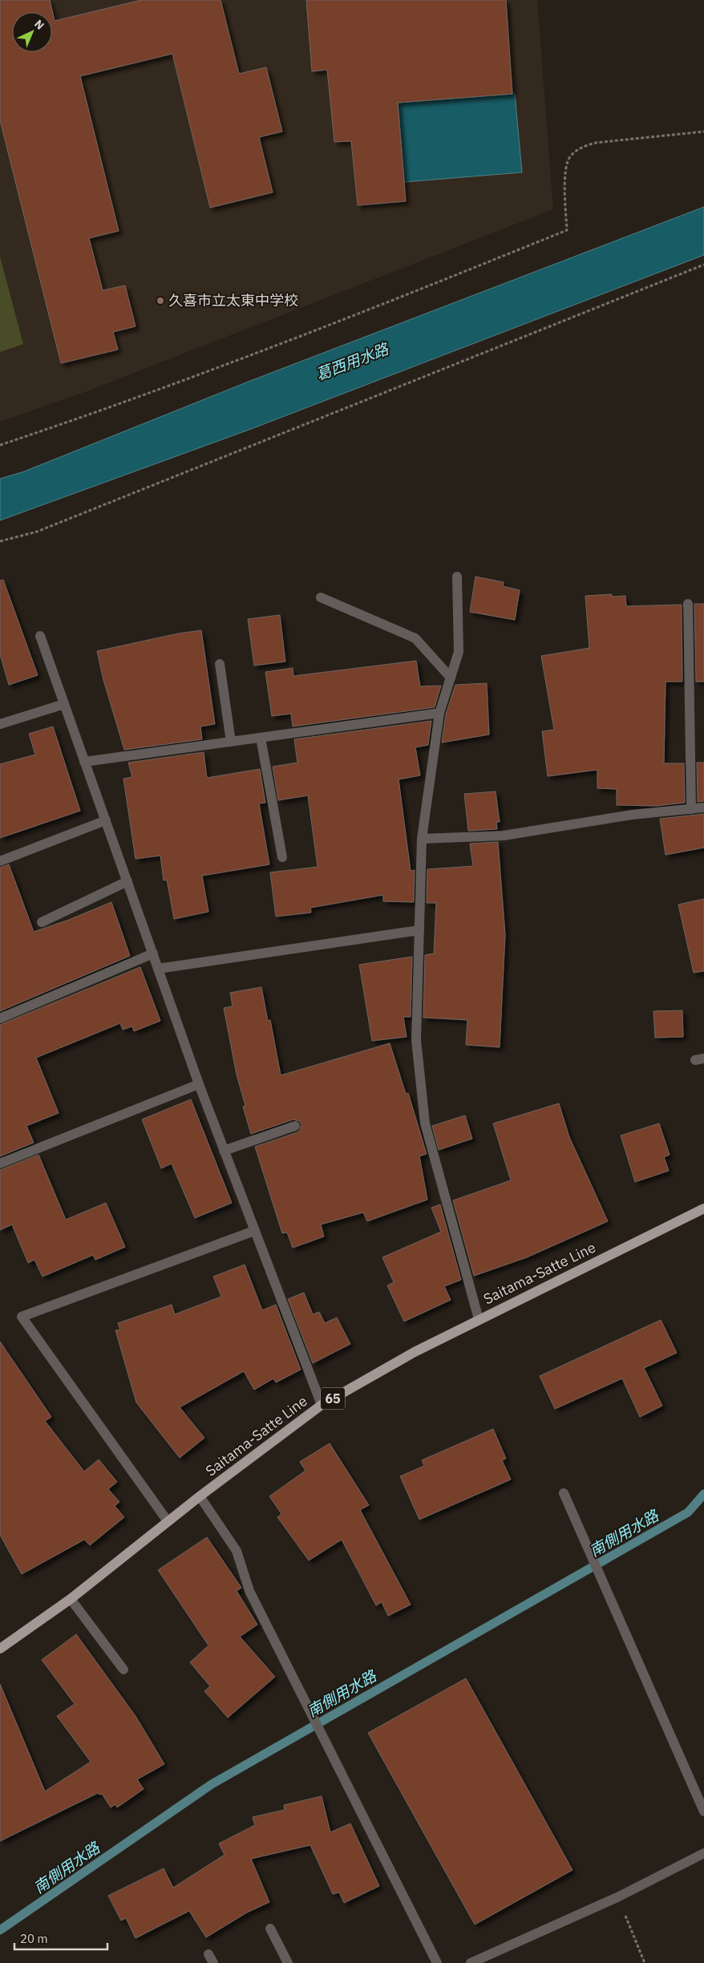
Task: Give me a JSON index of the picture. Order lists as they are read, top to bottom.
{
  "streets": {
    "main road": ["Saitama-Satte Line", "65"]
  },
  "water": ["葛西用水路", "南側用水路"],
  "places": ["久喜市立太東中学校"],
  "scale_bar": "20 m",
  "north": "top right"
}
